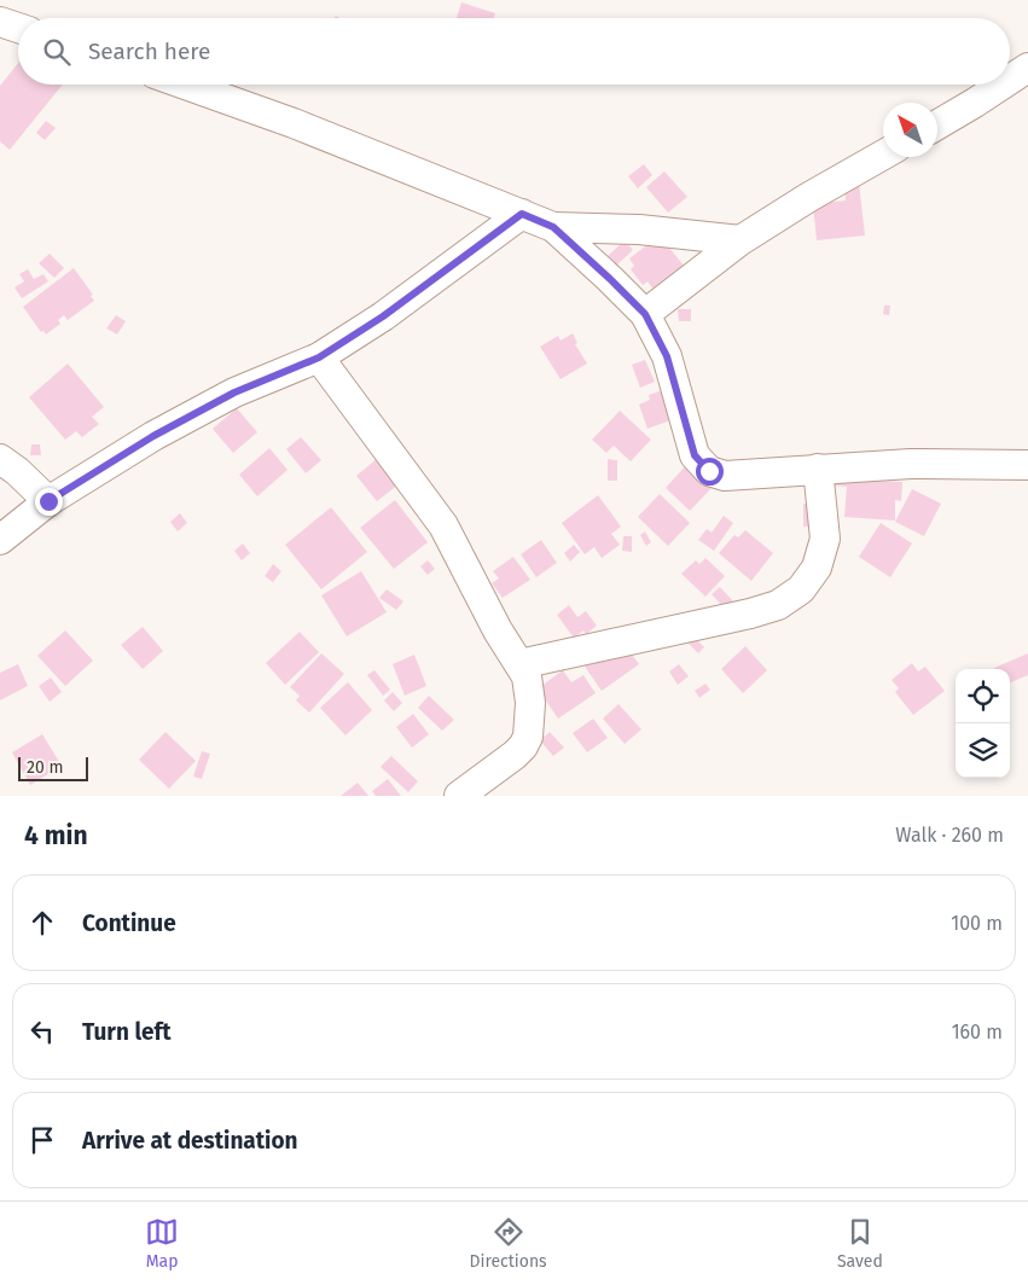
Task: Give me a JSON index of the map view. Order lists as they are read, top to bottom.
{
  "scale_bar": "20 m",
  "north": "top left",
  "page": {
    "search": "Search here",
    "scale": "20 m",
    "heading": ["4 min", "Walk · 260 m"],
    "list": [
      ["Continue", "100 m"],
      ["Turn left", "160 m"],
      "Arrive at destination"
    ],
    "nav": ["Map", "Directions", "Saved"]
  }
}
